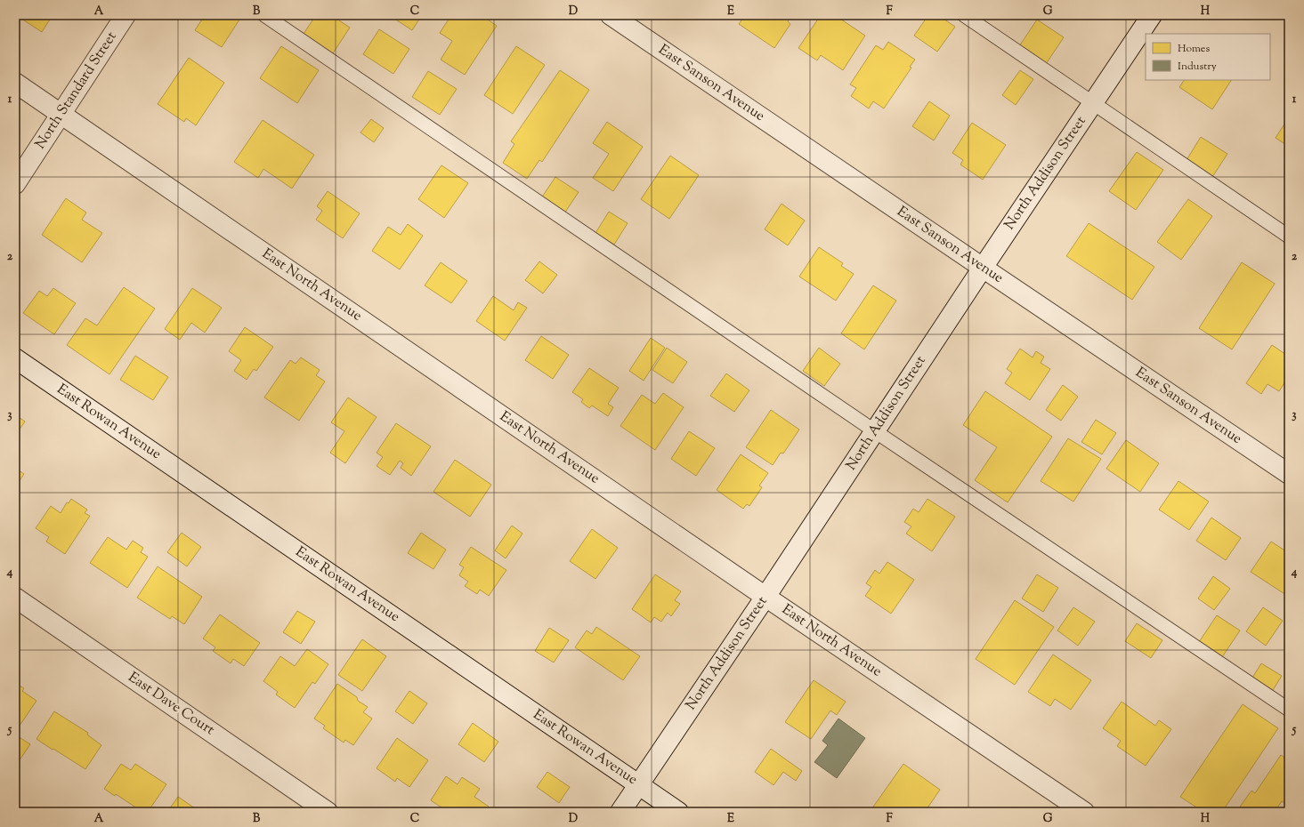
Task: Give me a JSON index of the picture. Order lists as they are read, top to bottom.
{
  "streets": {
    "street": [
      "East Sanson Avenue",
      "North Standard Street",
      "North Addison Street",
      "East North Avenue",
      "East Rowan Avenue",
      "East Dave Court"
    ]
  },
  "crossings": [
    ["East Sanson Avenue", "North Addison Street"],
    ["North Standard Street", "East North Avenue"],
    ["North Addison Street", "East North Avenue"],
    ["North Addison Street", "East Rowan Avenue"]
  ],
  "legend": ["Homes", "Industry"],
  "grid": {
    "columns": [
      "A",
      "B",
      "C",
      "D",
      "E",
      "F",
      "G",
      "H"
    ],
    "rows": [
      "1",
      "2",
      "3",
      "4",
      "5"
    ]
  }
}
